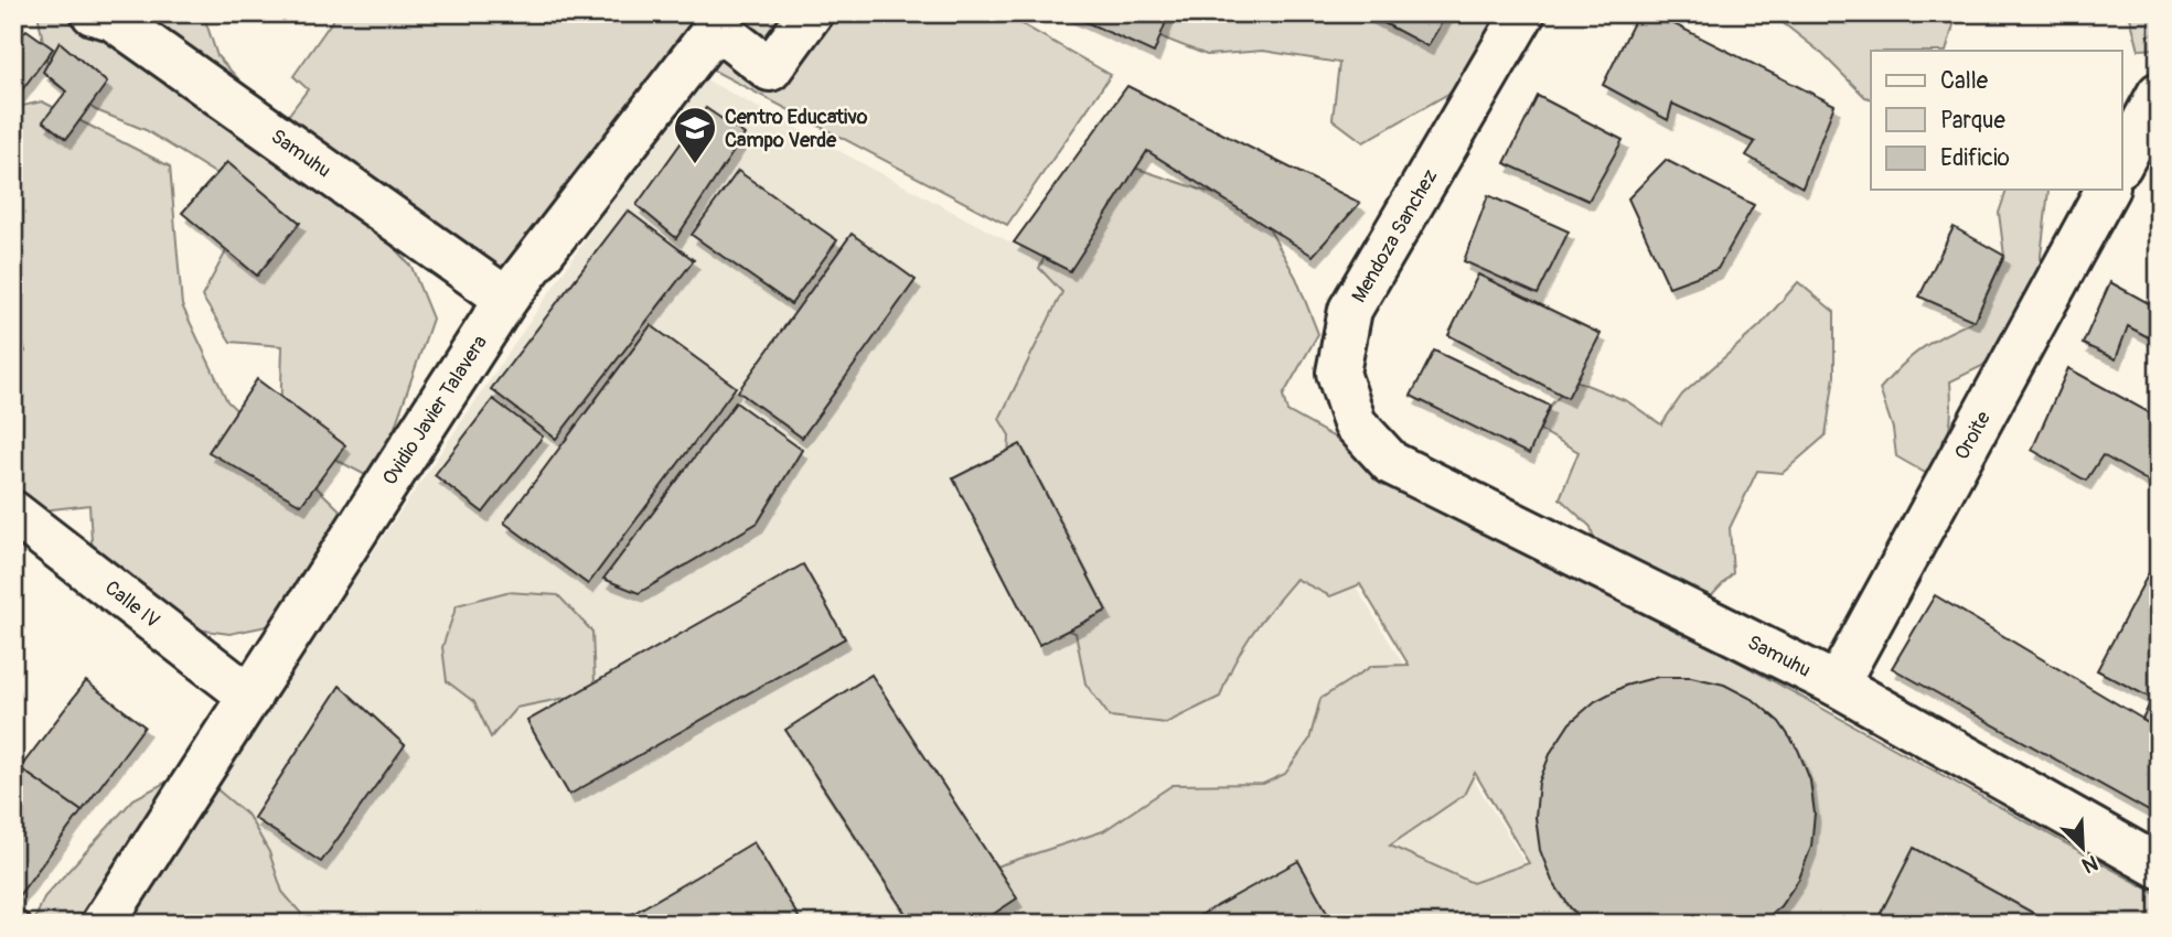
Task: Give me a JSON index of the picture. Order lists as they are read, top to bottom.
{
  "streets": {
    "street": [
      "Samuhu",
      "Mendoza Sanchez",
      "Ovidio Javier Talavera",
      "Oroite",
      "Calle IV"
    ]
  },
  "crossings": [
    ["Samuhu", "Mendoza Sanchez"],
    ["Samuhu", "Ovidio Javier Talavera"],
    ["Samuhu", "Oroite"],
    ["Ovidio Javier Talavera", "Calle IV"]
  ],
  "places": {
    "school or university": ["Centro Educativo Campo Verde"]
  },
  "legend": ["Calle", "Parque", "Edificio"],
  "north": "bottom right"
}
